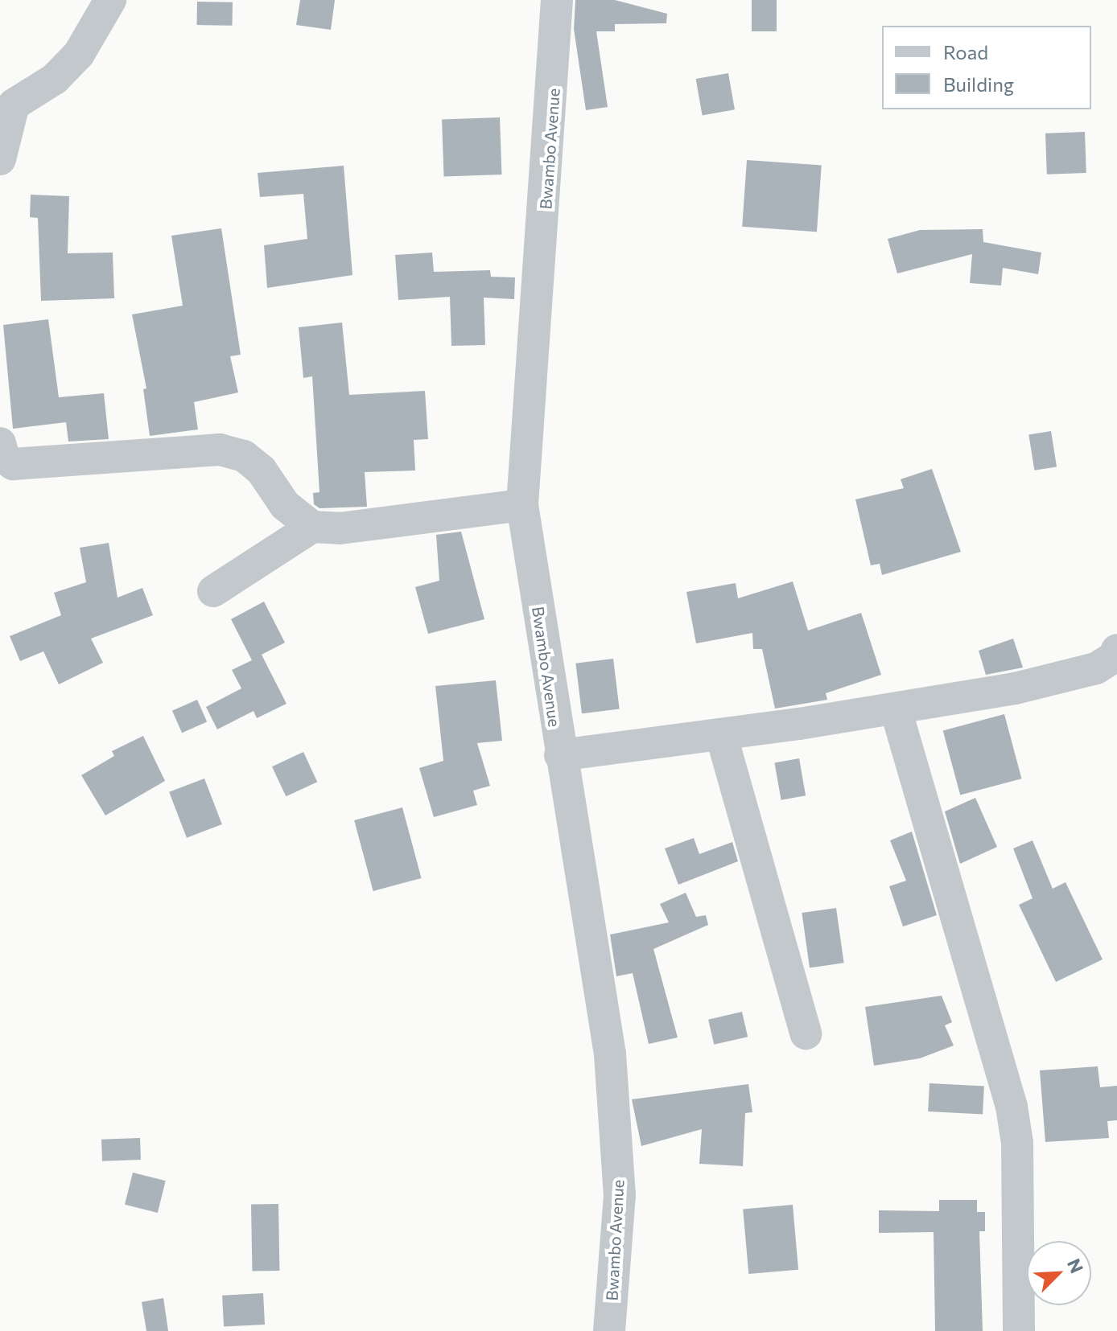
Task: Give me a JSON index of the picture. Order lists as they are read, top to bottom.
{
  "streets": {
    "street": ["Bwambo Avenue"]
  },
  "legend": ["Road", "Building"],
  "north": "top right"
}
